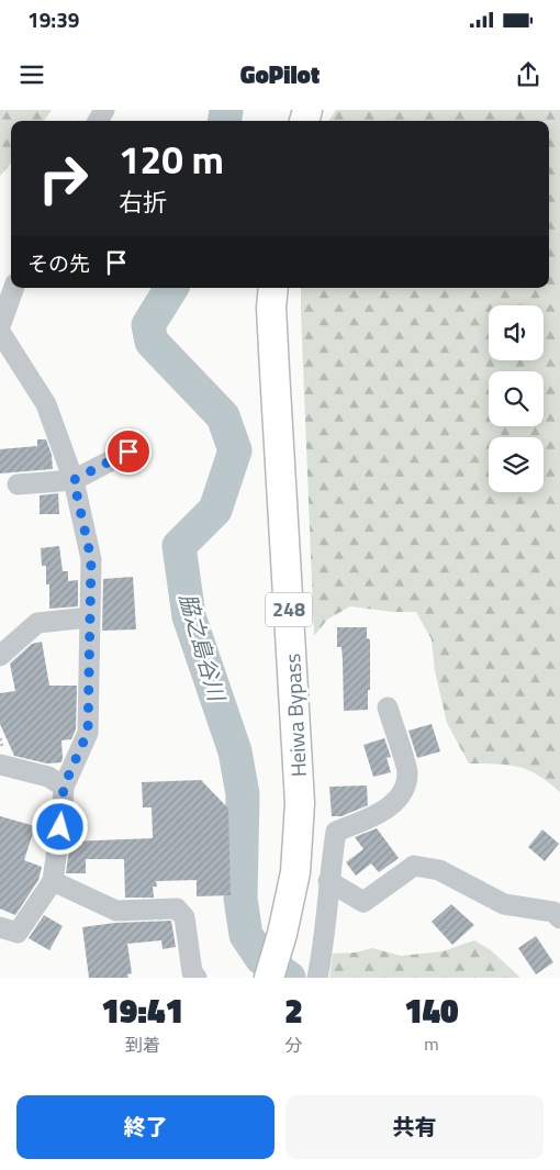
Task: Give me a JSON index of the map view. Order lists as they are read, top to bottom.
{
  "streets": {
    "highway": ["248", "Heiwa Bypass"]
  },
  "water": ["脇之島谷川"],
  "page": {
    "status": "19:39",
    "header": "GoPilot",
    "turn": ["120 m", "右折"],
    "then": "その先",
    "eta": [
      "19:41",
      "到着",
      "2",
      "分",
      "140",
      "m"
    ],
    "buttons": ["終了", "共有"]
  }
}
